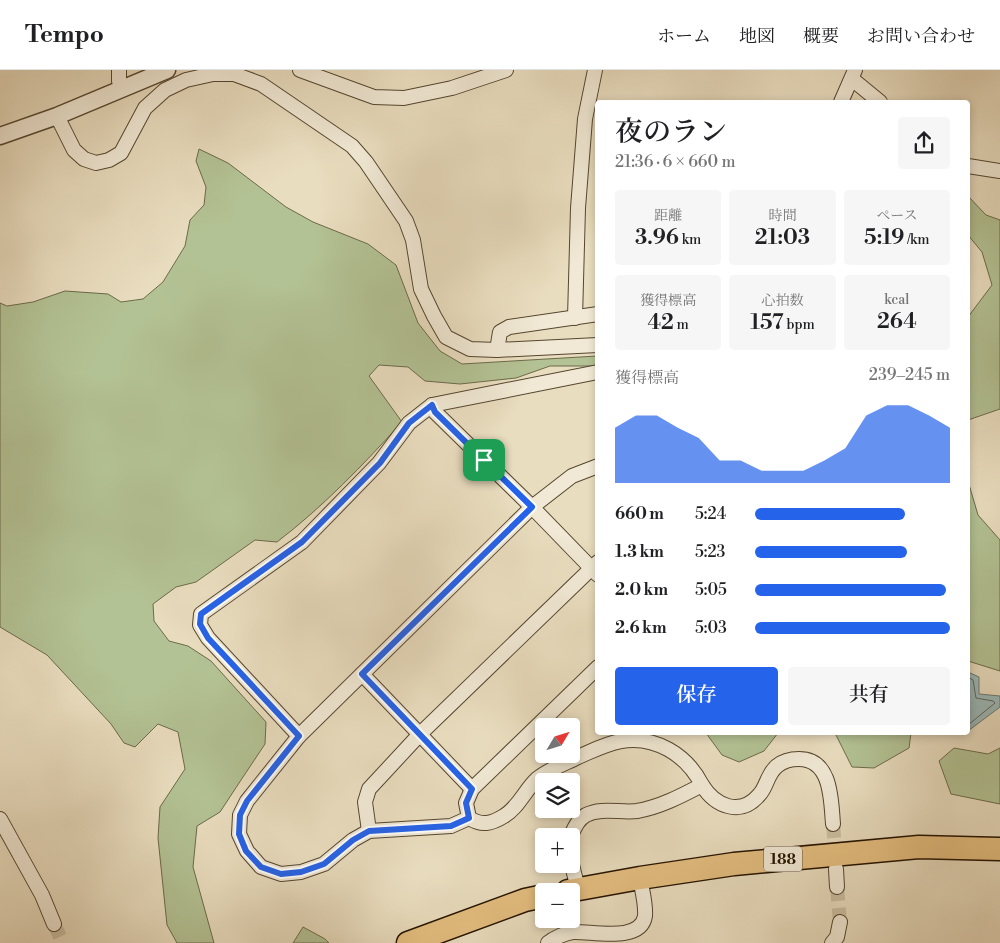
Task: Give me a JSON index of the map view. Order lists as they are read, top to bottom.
{
  "streets": {
    "highway": ["188"]
  },
  "north": "top right",
  "page": {
    "header": "Tempo",
    "nav": [
      "ホーム",
      "地図",
      "概要",
      "お問い合わせ"
    ],
    "heading": ["夜のラン", "21:36 · 6 × 660 m"],
    "stats": [
      ["距離", "3.96 km"],
      ["時間", "21:03"],
      ["ペース", "5:19 /km"],
      ["獲得標高", "42 m"],
      ["心拍数", "157 bpm"],
      ["kcal", "264"]
    ],
    "chart": ["獲得標高", "239–245 m"],
    "list": [
      {
        "name": "660 m",
        "note": "5:24"
      },
      {
        "name": "1.3 km",
        "note": "5:23"
      },
      {
        "name": "2.0 km",
        "note": "5:05"
      },
      {
        "name": "2.6 km",
        "note": "5:03"
      }
    ],
    "buttons": ["保存", "共有"],
    "map_buttons": ["+", "−"]
  }
}
